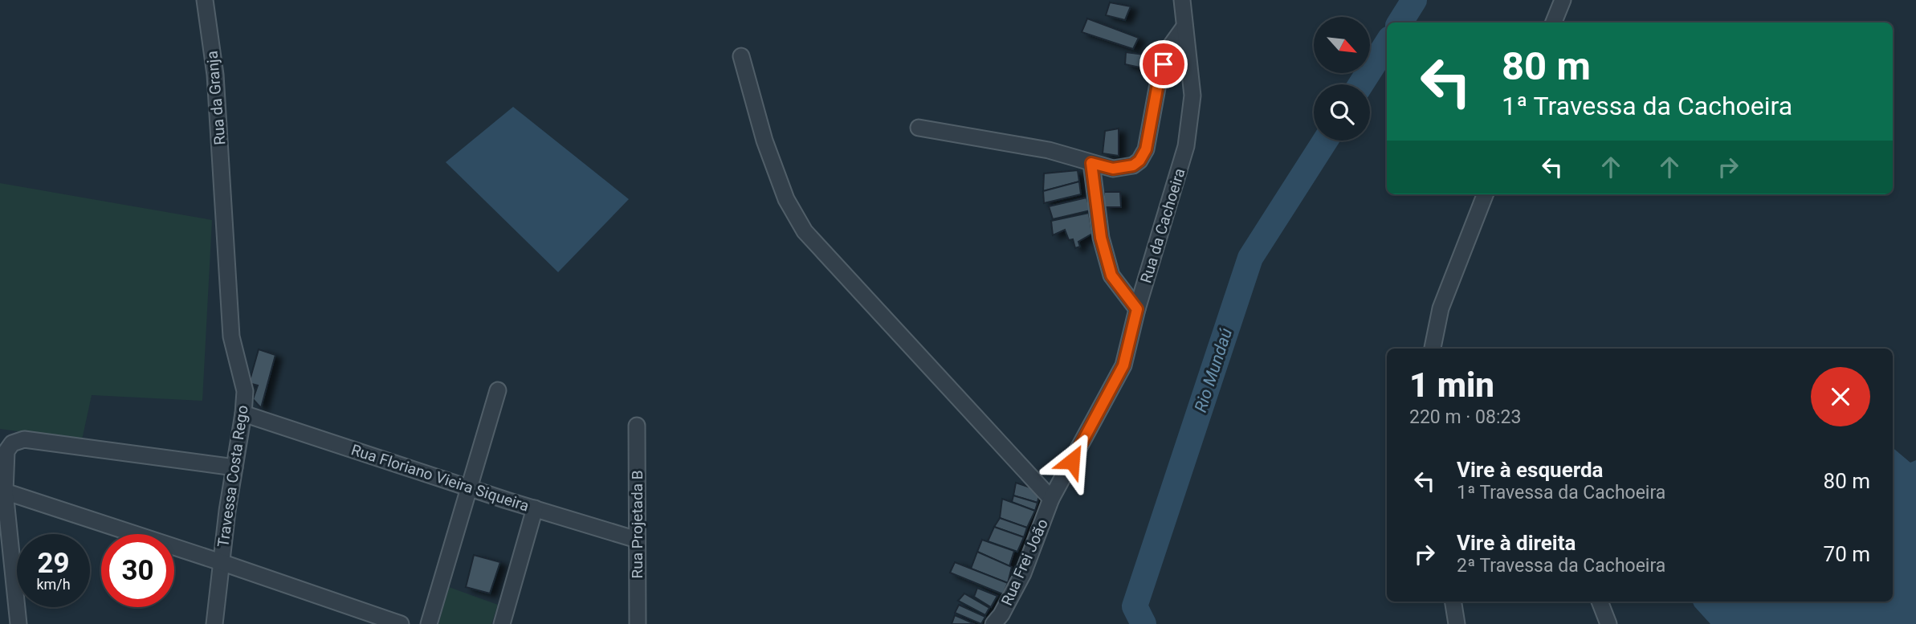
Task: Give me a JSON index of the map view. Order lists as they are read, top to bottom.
{
  "streets": {
    "street": [
      "Rua da Granja",
      "Rua da Cachoeira",
      "Travessa Costa Rego",
      "Rua Floriano Vieira Siqueira",
      "Rua Projetada B",
      "Rua Frei João"
    ]
  },
  "crossings": [
    ["Rua da Granja", "Travessa Costa Rego"],
    ["Rua da Cachoeira", "Rua Frei João"],
    ["Travessa Costa Rego", "Rua Floriano Vieira Siqueira"],
    ["Rua Floriano Vieira Siqueira", "Rua Projetada B"]
  ],
  "water": ["Rio Mundaú"],
  "north": "bottom right",
  "page": {
    "turn": ["80 m", "1ª Travessa da Cachoeira"],
    "heading": ["1 min", "220 m · 08:23"],
    "list": [
      {
        "name": "Vire à esquerda",
        "note": "1ª Travessa da Cachoeira",
        "value": "80 m"
      },
      {
        "name": "Vire à direita",
        "note": "2ª Travessa da Cachoeira",
        "value": "70 m"
      }
    ],
    "speed": "29 km/h",
    "limit": "30"
  }
}
